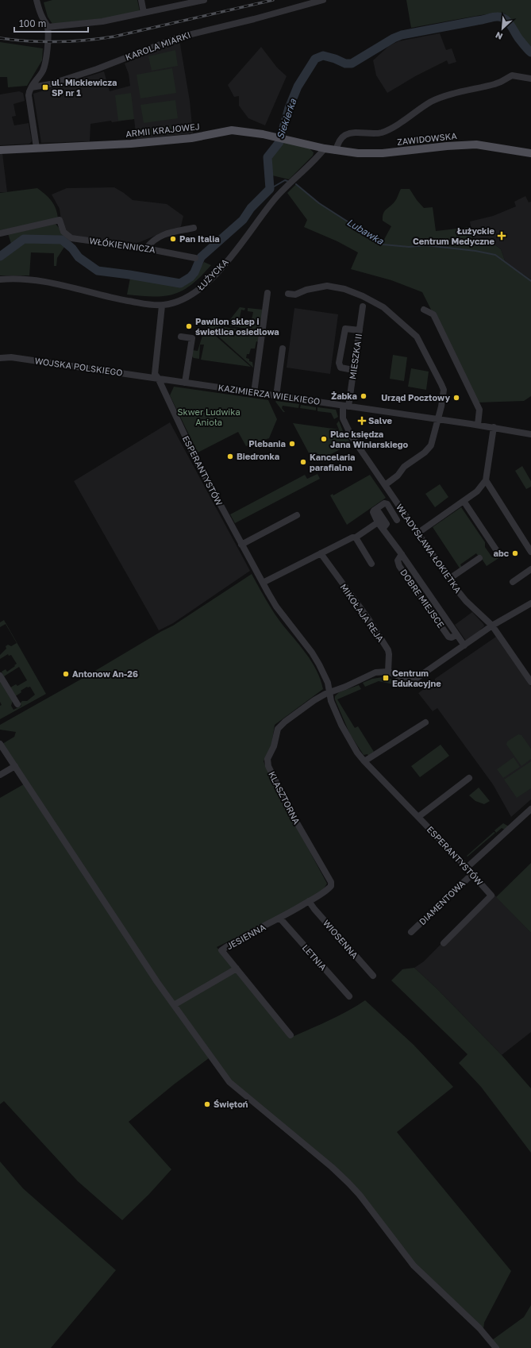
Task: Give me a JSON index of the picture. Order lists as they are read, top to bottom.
{
  "streets": {
    "main road": ["ARMII KRAJOWEJ", "ZAWIDOWSKA"],
    "street": [
      "KAROLA MIARKI",
      "WŁÓKIENNICZA",
      "ŁUŻYCKA",
      "MIESZKA II",
      "WOJSKA POLSKIEGO",
      "KAZIMIERZA WIELKIEGO",
      "ESPERANTYSTÓW",
      "WŁADYSŁAWA ŁOKIETKA",
      "DOBRE MIEJSCE",
      "MIKOŁAJA REJA",
      "KLASZTORNA",
      "DIAMENTOWA",
      "JESIENNA",
      "WIOSENNA",
      "LETNIA"
    ]
  },
  "crossings": [
    ["ARMII KRAJOWEJ", "ZAWIDOWSKA"],
    ["ARMII KRAJOWEJ", "ŁUŻYCKA"],
    ["ZAWIDOWSKA", "ŁUŻYCKA"],
    ["ŁUŻYCKA", "ESPERANTYSTÓW"],
    ["MIESZKA II", "KAZIMIERZA WIELKIEGO"],
    ["MIESZKA II", "WŁADYSŁAWA ŁOKIETKA"],
    ["WOJSKA POLSKIEGO", "KAZIMIERZA WIELKIEGO"],
    ["WOJSKA POLSKIEGO", "ESPERANTYSTÓW"],
    ["KAZIMIERZA WIELKIEGO", "ESPERANTYSTÓW"],
    ["KAZIMIERZA WIELKIEGO", "WŁADYSŁAWA ŁOKIETKA"],
    ["ESPERANTYSTÓW", "KLASZTORNA"],
    ["ESPERANTYSTÓW", "DIAMENTOWA"],
    ["KLASZTORNA", "JESIENNA"],
    ["JESIENNA", "WIOSENNA"],
    ["JESIENNA", "LETNIA"]
  ],
  "water": ["Siekierka", "Lubawka"],
  "parks": ["Skwer Ludwika Anioła"],
  "places": {
    "transit": ["ul. Mickiewicza SP nr 1", "Centrum Edukacyjne"],
    "health": ["Łużyckie Centrum Medyczne", "Salve"],
    "other": [
      "Pan Italia",
      "Pawilon sklep i świetlica osiedlowa",
      "Żabka",
      "Urząd Pocztowy",
      "Plac księdza Jana Winiarskiego",
      "Plebania",
      "Biedronka",
      "Kancelaria parafialna",
      "abc",
      "Antonow An-26",
      "Świętoń"
    ]
  },
  "scale_bar": "100 m",
  "north": "bottom left"
}
